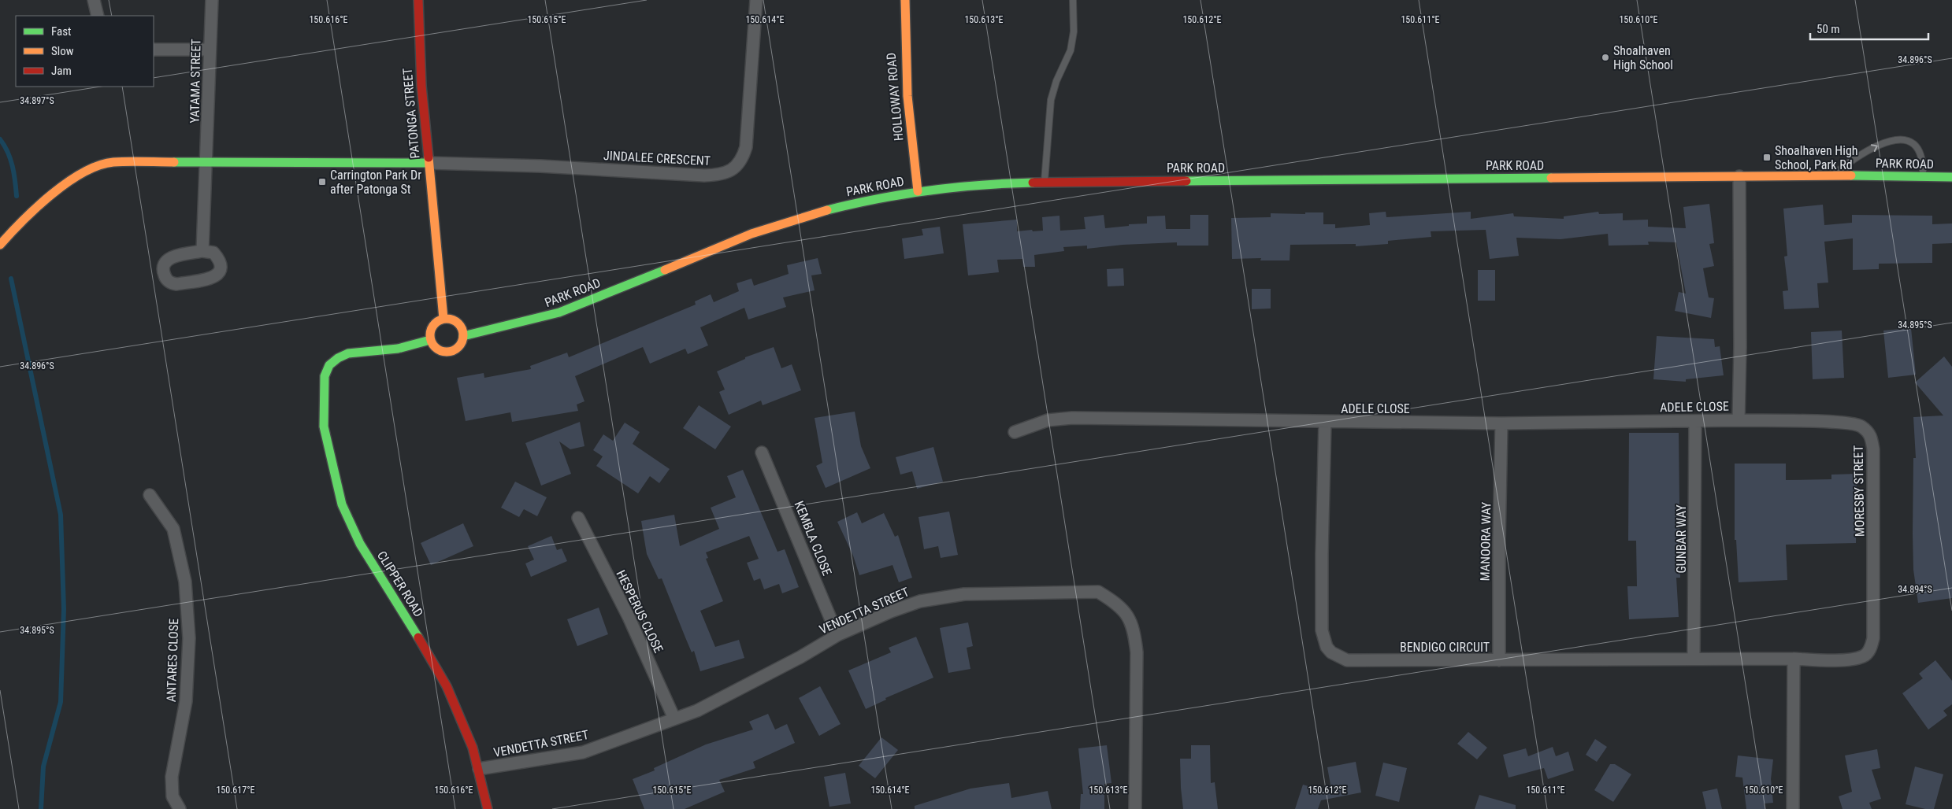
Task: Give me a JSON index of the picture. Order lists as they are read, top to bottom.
{
  "streets": {
    "street": [
      "YATAMA STREET",
      "HOLLOWAY ROAD",
      "PATONGA STREET",
      "JINDALEE CRESCENT",
      "PARK ROAD",
      "ADELE CLOSE",
      "MORESBY STREET",
      "KEMBLA CLOSE",
      "GUNBAR WAY",
      "MANOORA WAY",
      "CLIPPER ROAD",
      "VENDETTA STREET",
      "HESPERUS CLOSE",
      "BENDIGO CIRCUIT",
      "ANTARES CLOSE"
    ]
  },
  "crossings": [
    ["HOLLOWAY ROAD", "PARK ROAD"],
    ["PATONGA STREET", "JINDALEE CRESCENT"],
    ["PATONGA STREET", "PARK ROAD"],
    ["PATONGA STREET", "CLIPPER ROAD"],
    ["PARK ROAD", "CLIPPER ROAD"],
    ["ADELE CLOSE", "MORESBY STREET"],
    ["ADELE CLOSE", "GUNBAR WAY"],
    ["ADELE CLOSE", "MANOORA WAY"],
    ["ADELE CLOSE", "BENDIGO CIRCUIT"],
    ["MORESBY STREET", "BENDIGO CIRCUIT"],
    ["KEMBLA CLOSE", "VENDETTA STREET"],
    ["GUNBAR WAY", "BENDIGO CIRCUIT"],
    ["MANOORA WAY", "BENDIGO CIRCUIT"],
    ["CLIPPER ROAD", "VENDETTA STREET"],
    ["VENDETTA STREET", "HESPERUS CLOSE"]
  ],
  "places": {
    "other": ["Shoalhaven High School"],
    "transit": ["Shoalhaven High School, Park Rd", "Carrington Park Dr after Patonga St"]
  },
  "legend": ["Fast", "Slow", "Jam"],
  "scale_bar": "50 m",
  "coordinates": [
    "150.616°E",
    "150.615°E",
    "150.614°E",
    "150.613°E",
    "150.612°E",
    "150.611°E",
    "150.610°E",
    "34.896°S",
    "34.897°S",
    "34.895°S",
    "34.894°S",
    "150.617°E"
  ]
}
